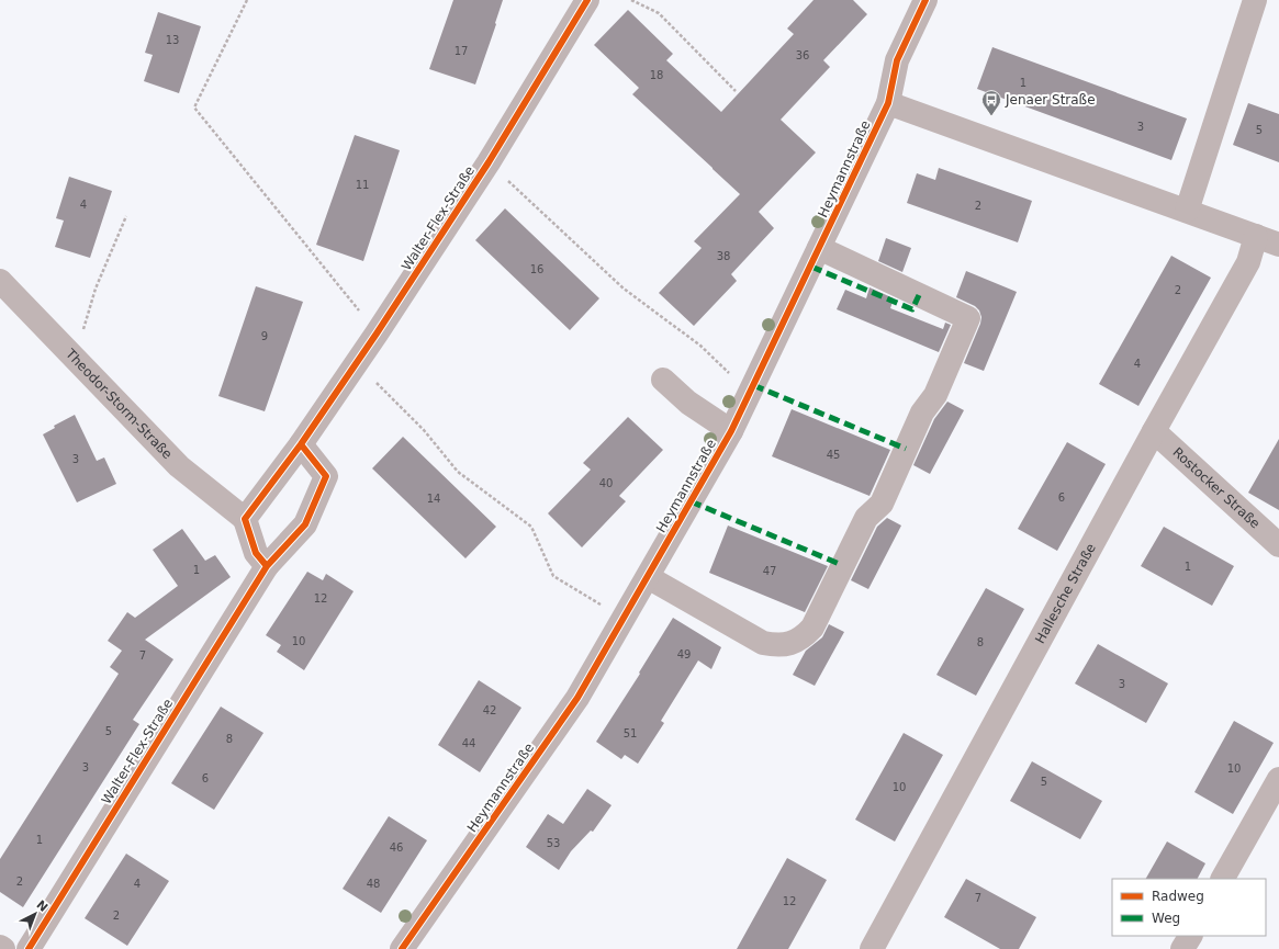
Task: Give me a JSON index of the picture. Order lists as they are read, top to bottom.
{
  "streets": {
    "street": [
      "Heymannstraße",
      "Walter-Flex-Straße",
      "Theodor-Storm-Straße",
      "Rostocker Straße",
      "Hallesche Straße"
    ]
  },
  "crossings": [
    ["Walter-Flex-Straße", "Theodor-Storm-Straße"],
    ["Rostocker Straße", "Hallesche Straße"]
  ],
  "places": {
    "bus stop": ["Jenaer Straße"]
  },
  "house_numbers": [
    "13",
    "17",
    "36",
    "18",
    "1",
    "3",
    "5",
    "11",
    "4",
    "2",
    "38",
    "16",
    "2",
    "9",
    "4",
    "45",
    "3",
    "40",
    "6",
    "14",
    "1",
    "1",
    "47",
    "12",
    "10",
    "8",
    "49",
    "7",
    "3",
    "42",
    "5",
    "51",
    "8",
    "44",
    "3",
    "10",
    "6",
    "5",
    "10",
    "1",
    "53",
    "46",
    "2",
    "4",
    "48",
    "7",
    "12",
    "2"
  ],
  "legend": ["Radweg", "Weg"],
  "north": "top right"
}
